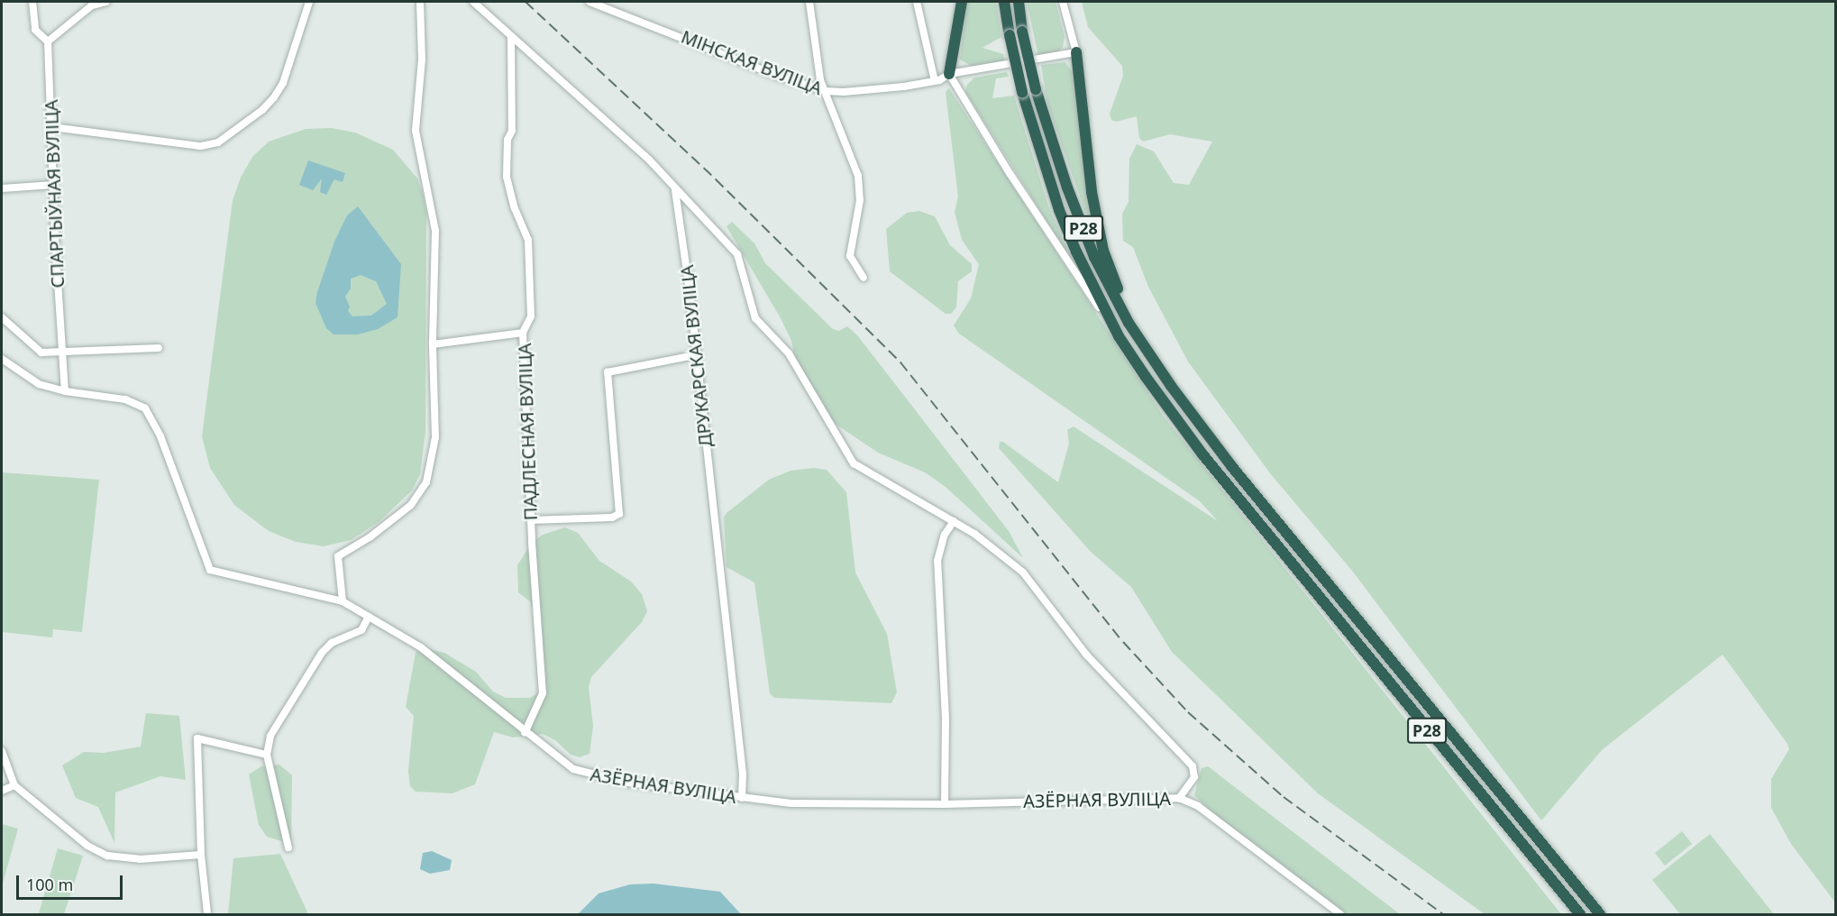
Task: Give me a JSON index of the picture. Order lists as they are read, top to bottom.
{
  "streets": {
    "highway": ["Р28"],
    "street": [
      "МІНСКАЯ ВУЛІЦА",
      "СПАРТЫЎНАЯ ВУЛІЦА",
      "ДРУКАРСКАЯ ВУЛІЦА",
      "ПАДЛЕСНАЯ ВУЛІЦА",
      "АЗЁРНАЯ ВУЛІЦА"
    ]
  },
  "crossings": [
    ["СПАРТЫЎНАЯ ВУЛІЦА", "АЗЁРНАЯ ВУЛІЦА"],
    ["ДРУКАРСКАЯ ВУЛІЦА", "ПАДЛЕСНАЯ ВУЛІЦА"],
    ["ДРУКАРСКАЯ ВУЛІЦА", "АЗЁРНАЯ ВУЛІЦА"],
    ["ПАДЛЕСНАЯ ВУЛІЦА", "АЗЁРНАЯ ВУЛІЦА"]
  ],
  "scale_bar": "100 m"
}
